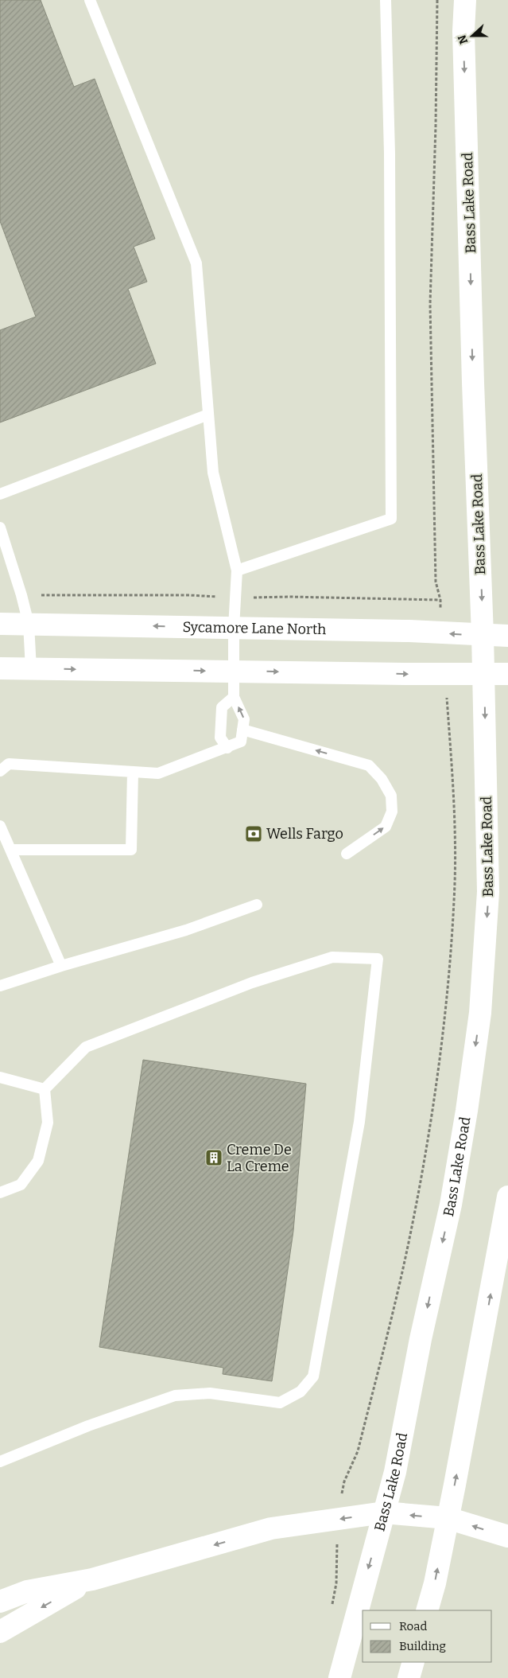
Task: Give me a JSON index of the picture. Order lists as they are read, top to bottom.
{
  "streets": {
    "main road": ["Bass Lake Road", "Sycamore Lane North"]
  },
  "crossings": [
    ["Bass Lake Road", "Sycamore Lane North"]
  ],
  "one_way": ["Bass Lake Road"],
  "places": {
    "bank": ["Wells Fargo"],
    "building": ["Creme De La Creme"]
  },
  "legend": ["Road", "Building"],
  "north": "left"
}
